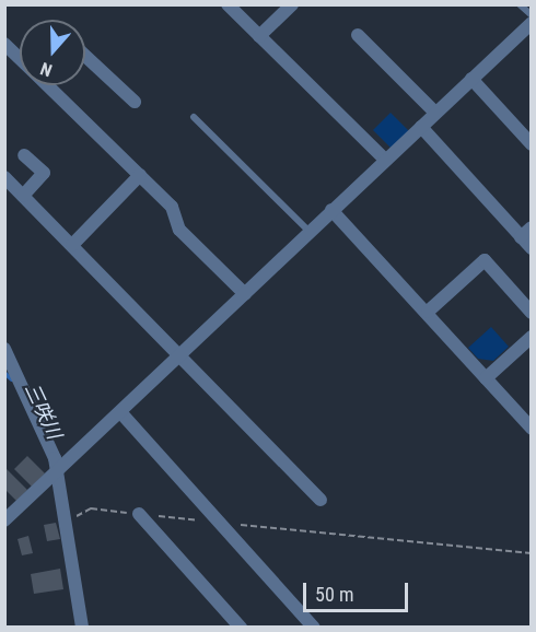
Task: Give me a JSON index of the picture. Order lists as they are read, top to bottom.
{
  "water": ["三咲川"],
  "scale_bar": "50 m",
  "north": "bottom"
}
